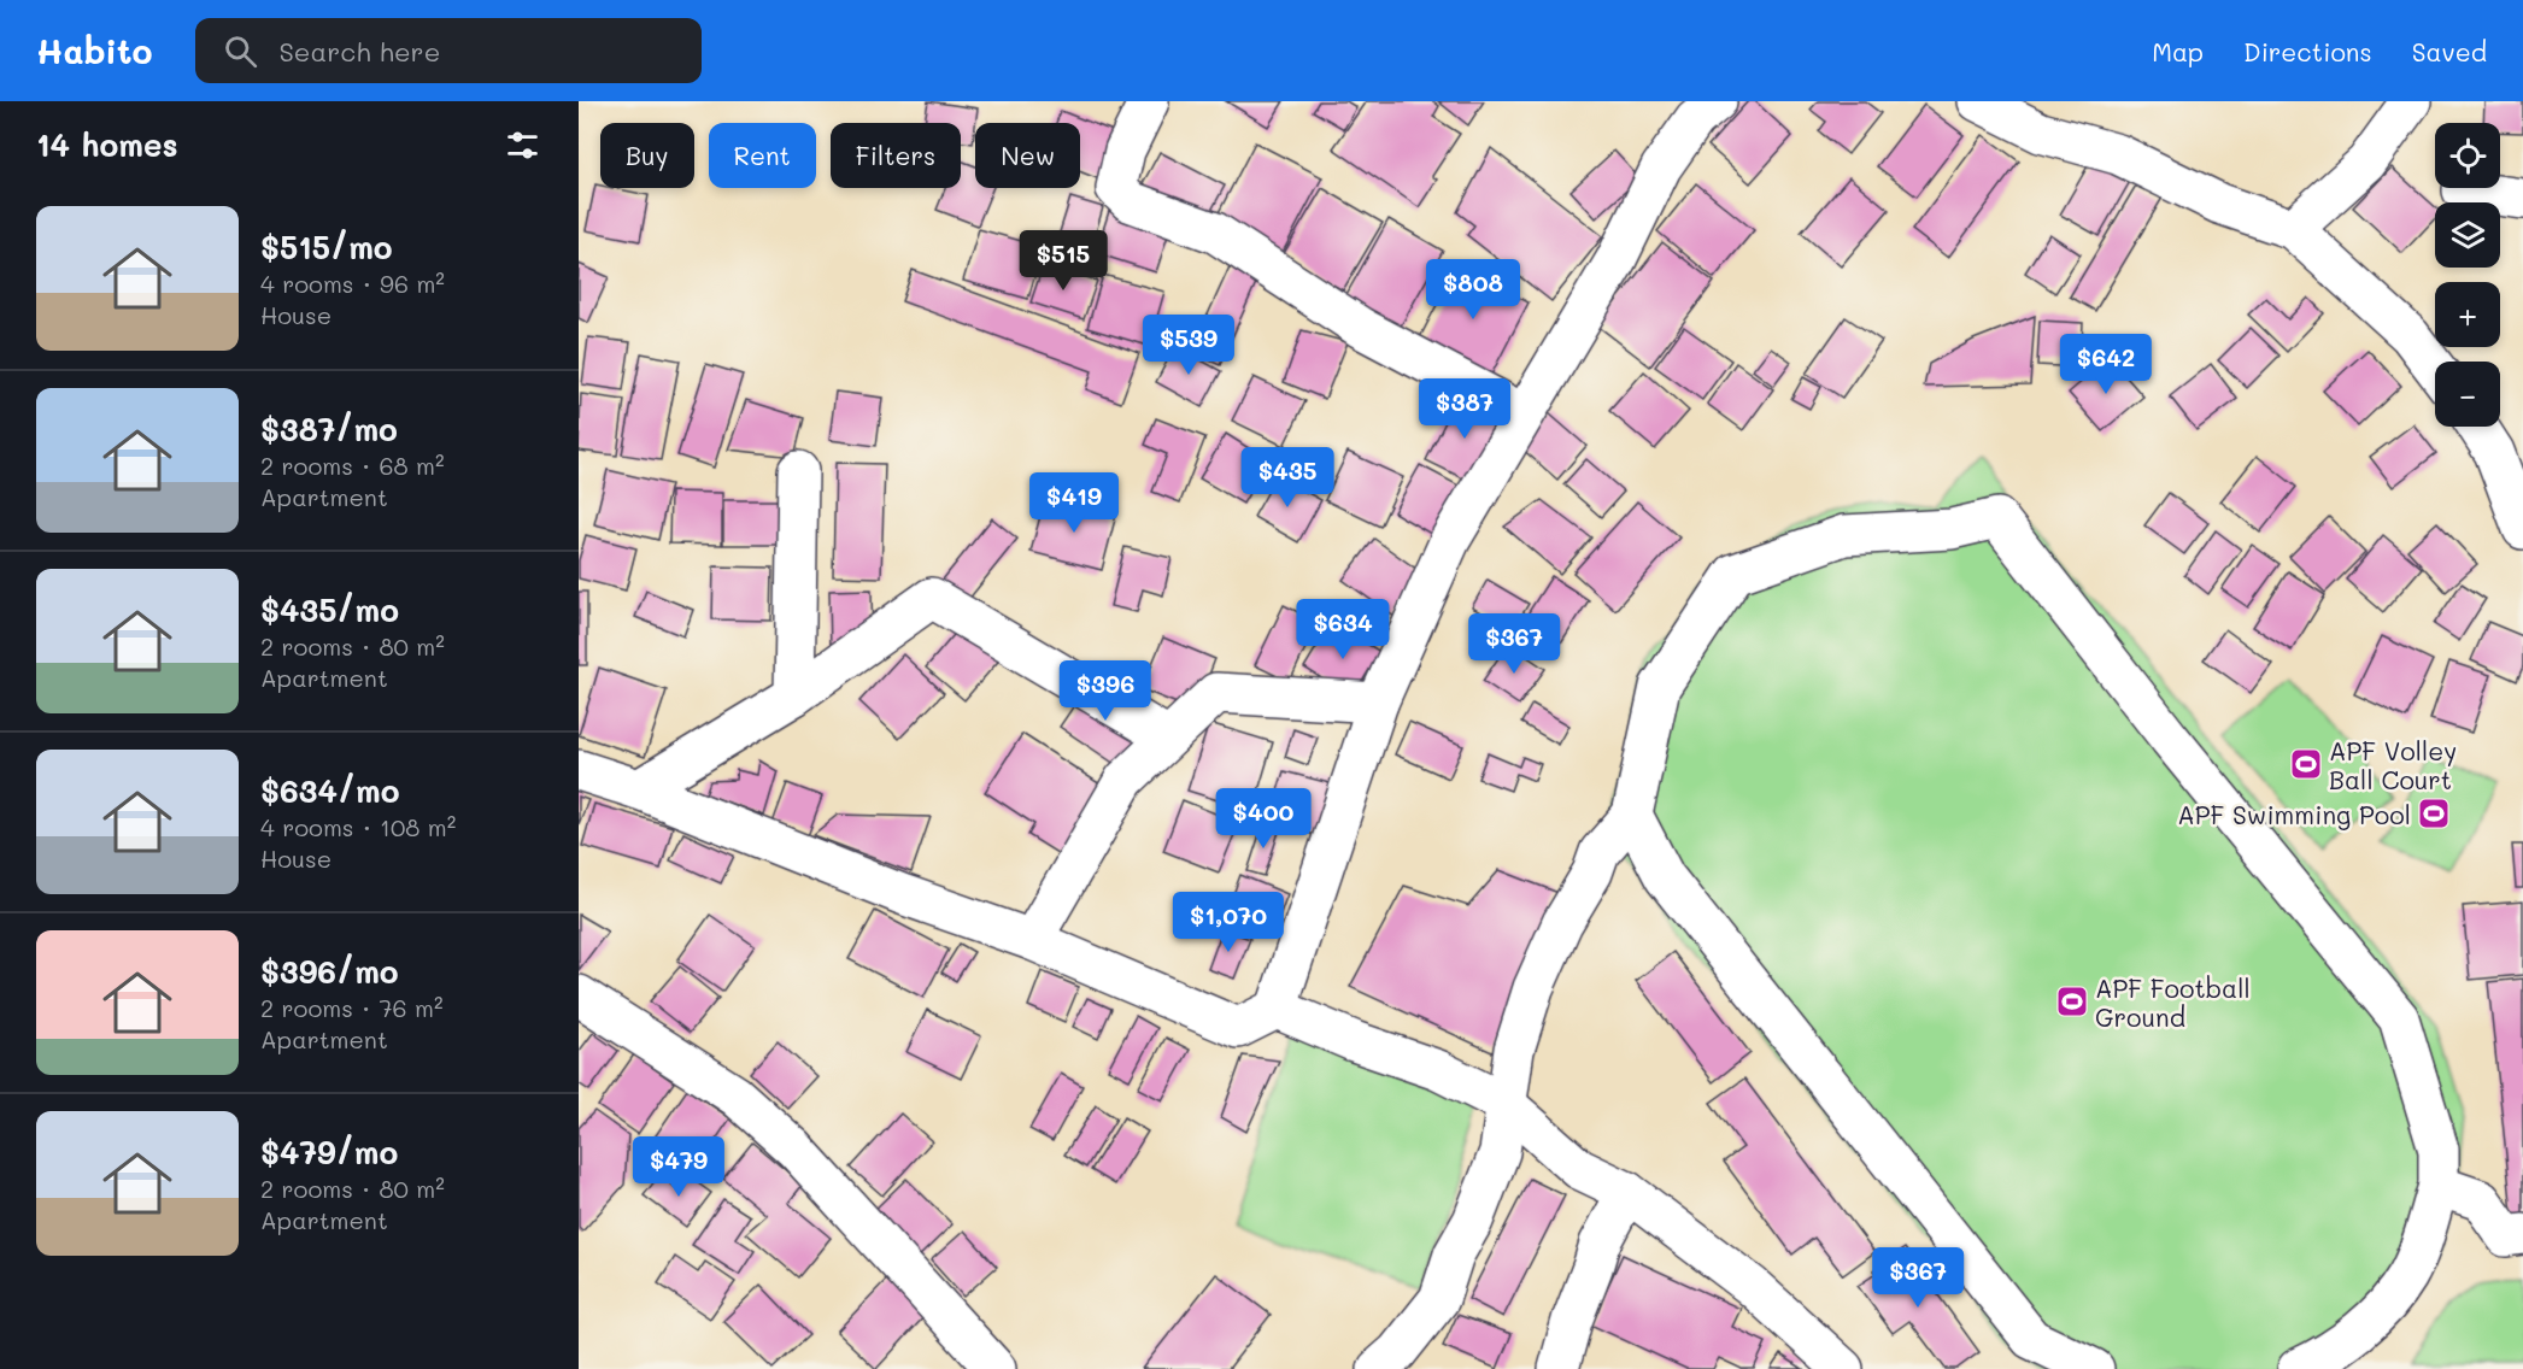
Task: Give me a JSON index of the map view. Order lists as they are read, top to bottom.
{
  "places": {
    "sports": ["APF Volley Ball Court", "APF Swimming Pool", "APF Football Ground"]
  },
  "page": {
    "header": "Habito",
    "search": "Search here",
    "nav": ["Map", "Directions", "Saved"],
    "heading": "14 homes",
    "map_buttons": ["+", "−"],
    "chip": [
      "Buy",
      "Rent",
      "Filters",
      "New"
    ],
    "list": [
      {
        "name": "$515/mo",
        "note": "4 rooms · 96 m² · House"
      },
      {
        "name": "$387/mo",
        "note": "2 rooms · 68 m² · Apartment"
      },
      {
        "name": "$435/mo",
        "note": "2 rooms · 80 m² · Apartment"
      },
      {
        "name": "$634/mo",
        "note": "4 rooms · 108 m² · House"
      },
      {
        "name": "$396/mo",
        "note": "2 rooms · 76 m² · Apartment"
      },
      {
        "name": "$479/mo",
        "note": "2 rooms · 80 m² · Apartment"
      }
    ],
    "price": [
      "$515",
      "$808",
      "$539",
      "$642",
      "$387",
      "$435",
      "$419",
      "$634",
      "$367",
      "$396",
      "$400",
      "$1,070",
      "$479",
      "$367"
    ]
  }
}
